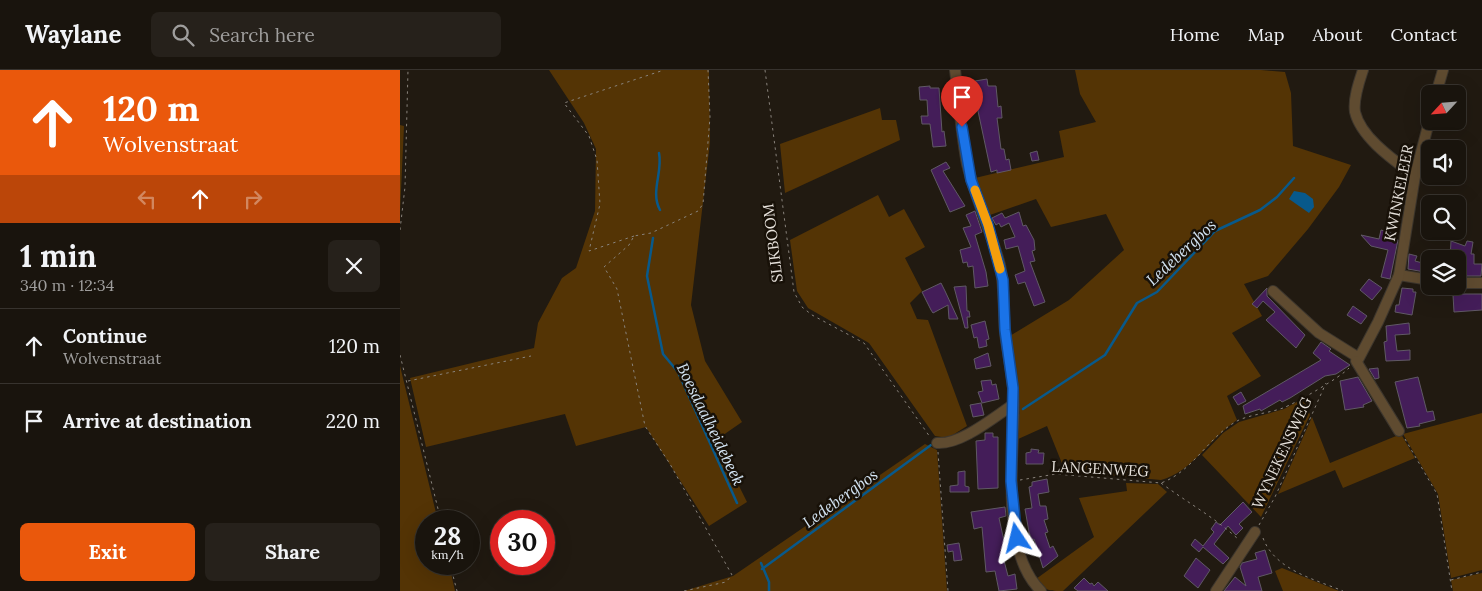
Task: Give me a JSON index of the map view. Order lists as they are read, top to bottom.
{
  "streets": {
    "street": ["KWINKELEER"],
    "path": ["SLIKBOOM", "WYNEKENSWEG", "LANGENWEG"]
  },
  "crossings": [
    ["WYNEKENSWEG", "LANGENWEG"]
  ],
  "water": ["Ledebergbos", "Boesdaalheidebeek"],
  "north": "bottom left",
  "page": {
    "header": "Waylane",
    "search": "Search here",
    "nav": [
      "Home",
      "Map",
      "About",
      "Contact"
    ],
    "turn": ["120 m", "Wolvenstraat"],
    "heading": ["1 min", "340 m · 12:34"],
    "list": [
      {
        "name": "Continue",
        "note": "Wolvenstraat",
        "value": "120 m"
      },
      {
        "name": "Arrive at destination",
        "value": "220 m"
      }
    ],
    "speed": "28 km/h",
    "limit": "30",
    "buttons": ["Exit", "Share"]
  }
}
